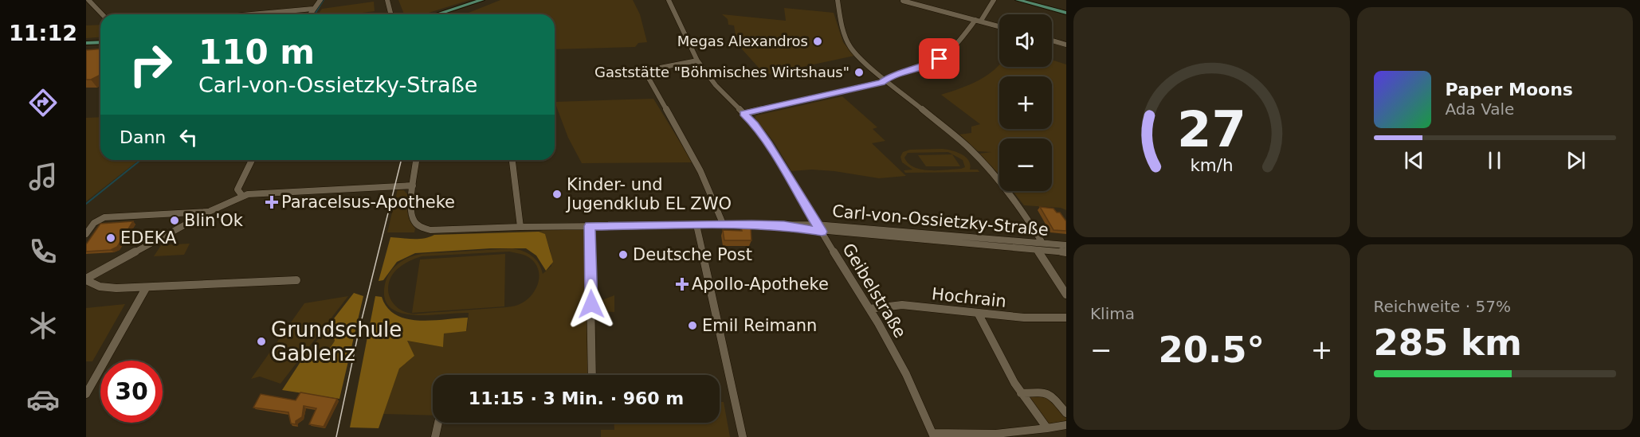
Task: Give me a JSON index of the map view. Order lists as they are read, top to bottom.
{
  "streets": {
    "street": ["Carl-von-Ossietzky-Straße", "Geibelstraße", "Hochrain"]
  },
  "crossings": [
    ["Carl-von-Ossietzky-Straße", "Geibelstraße"],
    ["Geibelstraße", "Hochrain"]
  ],
  "places": {
    "other": [
      "Megas Alexandros",
      "Gaststätte \"Böhmisches Wirtshaus\"",
      "Kinder- und Jugendklub EL ZWO",
      "Blin'Ok",
      "EDEKA",
      "Deutsche Post",
      "Emil Reimann",
      "Grundschule Gablenz"
    ],
    "health": ["Paracelsus-Apotheke", "Apollo-Apotheke"]
  },
  "page": {
    "tabs": "11:12",
    "map_buttons": ["+", "−"],
    "turn": ["110 m", "Carl-von-Ossietzky-Straße"],
    "song": ["Paper Moons", "Ada Vale"],
    "then": "Dann",
    "tile": [
      "Klima",
      ["Reichweite · 57%", "285 km"]
    ],
    "heat": ["−", "20.5°", "+"],
    "limit": "30",
    "trip": "11:15 · 3 Min. · 960 m",
    "gauge": ["27", "km/h"]
  }
}
